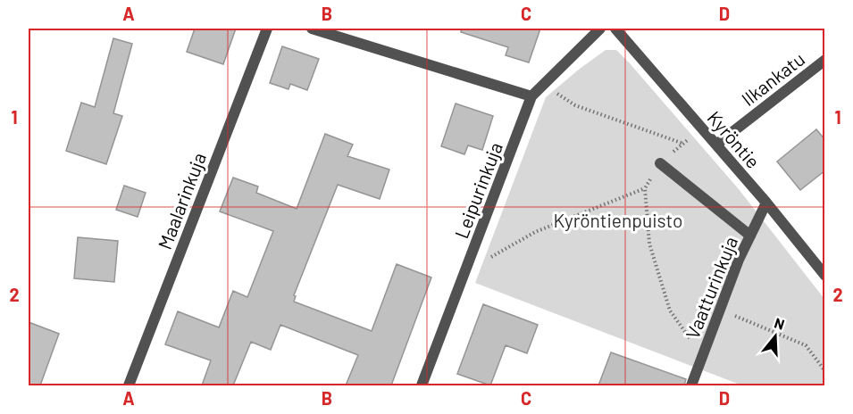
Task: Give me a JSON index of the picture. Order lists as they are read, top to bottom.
{
  "streets": {
    "street": [
      "Ilkankatu",
      "Kyröntie",
      "Leipurinkuja",
      "Maalarinkuja",
      "Vaatturinkuja"
    ]
  },
  "crossings": [
    ["Ilkankatu", "Kyröntie"],
    ["Kyröntie", "Vaatturinkuja"]
  ],
  "parks": ["Kyröntienpuisto"],
  "north": "top",
  "grid": {
    "columns": [
      "A",
      "B",
      "C",
      "D"
    ],
    "rows": ["1", "2"]
  }
}
